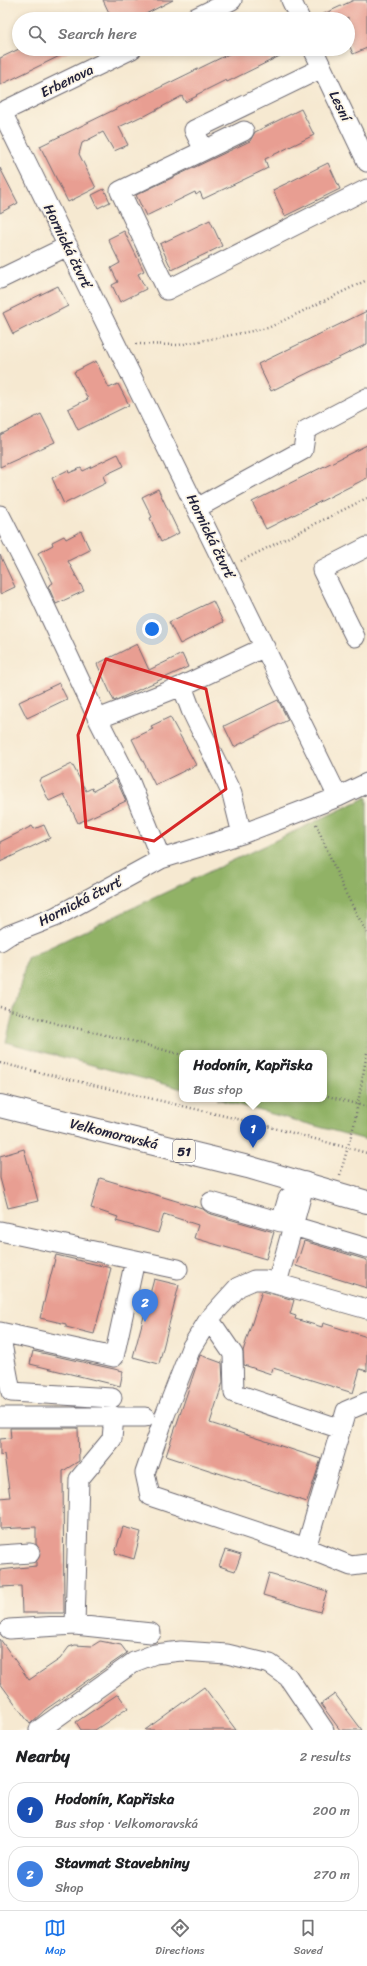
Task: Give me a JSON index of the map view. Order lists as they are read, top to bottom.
{
  "streets": {
    "main road": ["Velkomoravská", "51"],
    "street": ["Erbenova", "Lesní", "Hornická čtvrť"]
  },
  "crossings": [
    ["Erbenova", "Hornická čtvrť"]
  ],
  "page": {
    "search": "Search here",
    "popup": ["Hodonín, Kapřiska", "Bus stop"],
    "pins": ["1", "2"],
    "heading": ["Nearby", "2 results"],
    "list": [
      {
        "mark": "1",
        "name": "Hodonín, Kapřiska",
        "note": "Bus stop · Velkomoravská",
        "value": "200 m"
      },
      {
        "mark": "2",
        "name": "Stavmat Stavebniny",
        "note": "Shop",
        "value": "270 m"
      }
    ],
    "nav": ["Map", "Directions", "Saved"]
  }
}
